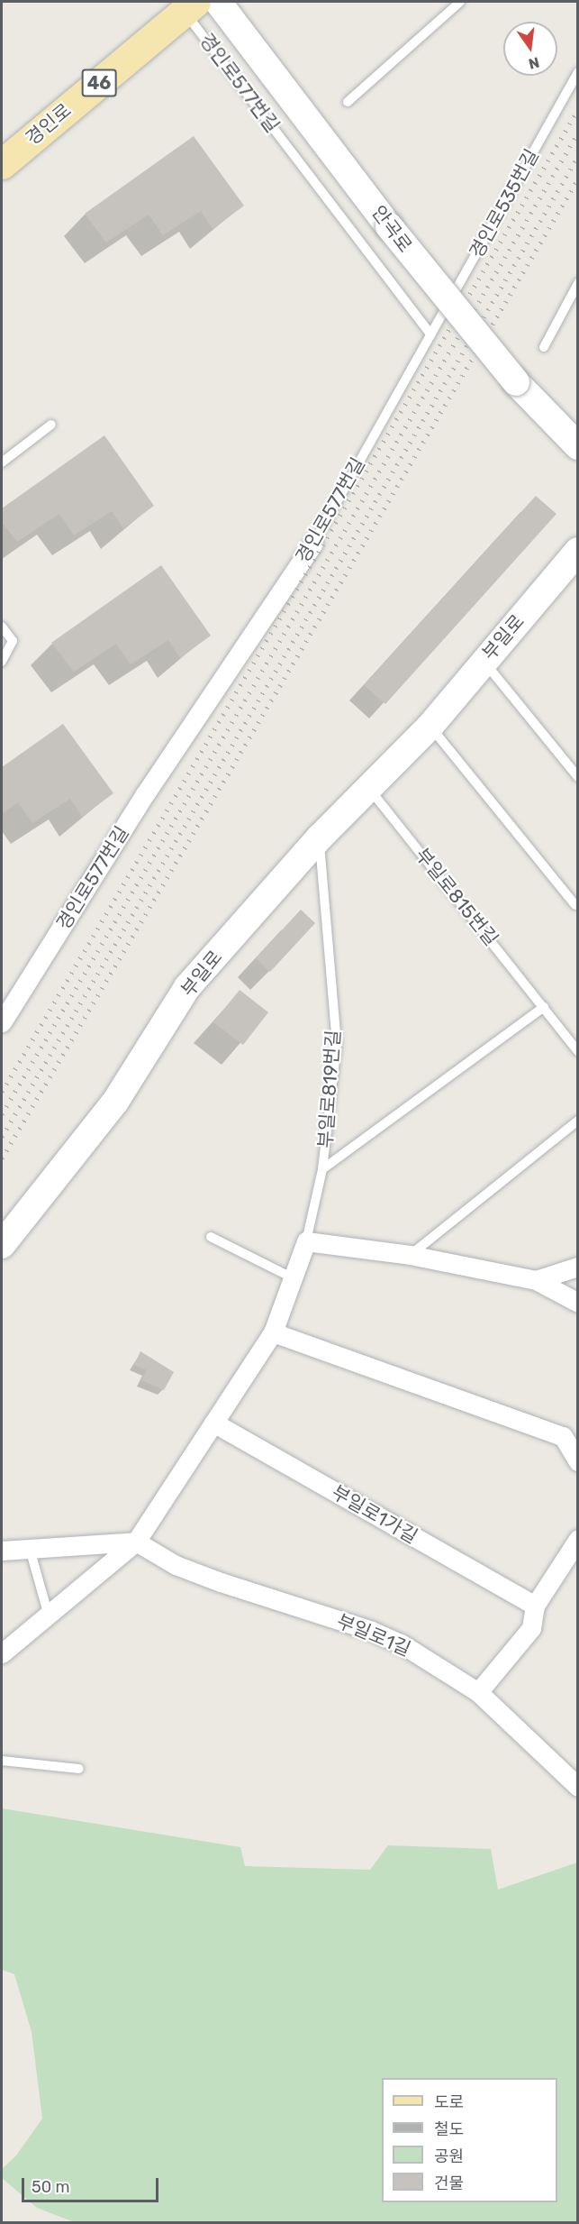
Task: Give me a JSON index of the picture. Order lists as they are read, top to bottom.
{
  "streets": {
    "main road": ["46", "경인로"],
    "street": [
      "경인로577번길",
      "안곡로",
      "부일로",
      "부일로1가길",
      "부일로1길"
    ],
    "lane": ["경인로535번길", "부일로815번길", "부일로819번길"]
  },
  "crossings": [
    ["경인로577번길", "경인로"],
    ["경인로577번길", "경인로535번길"],
    ["부일로", "부일로815번길"],
    ["부일로", "부일로819번길"]
  ],
  "legend": [
    "도로",
    "철도",
    "공원",
    "건물"
  ],
  "scale_bar": "50 m",
  "north": "bottom"
}
